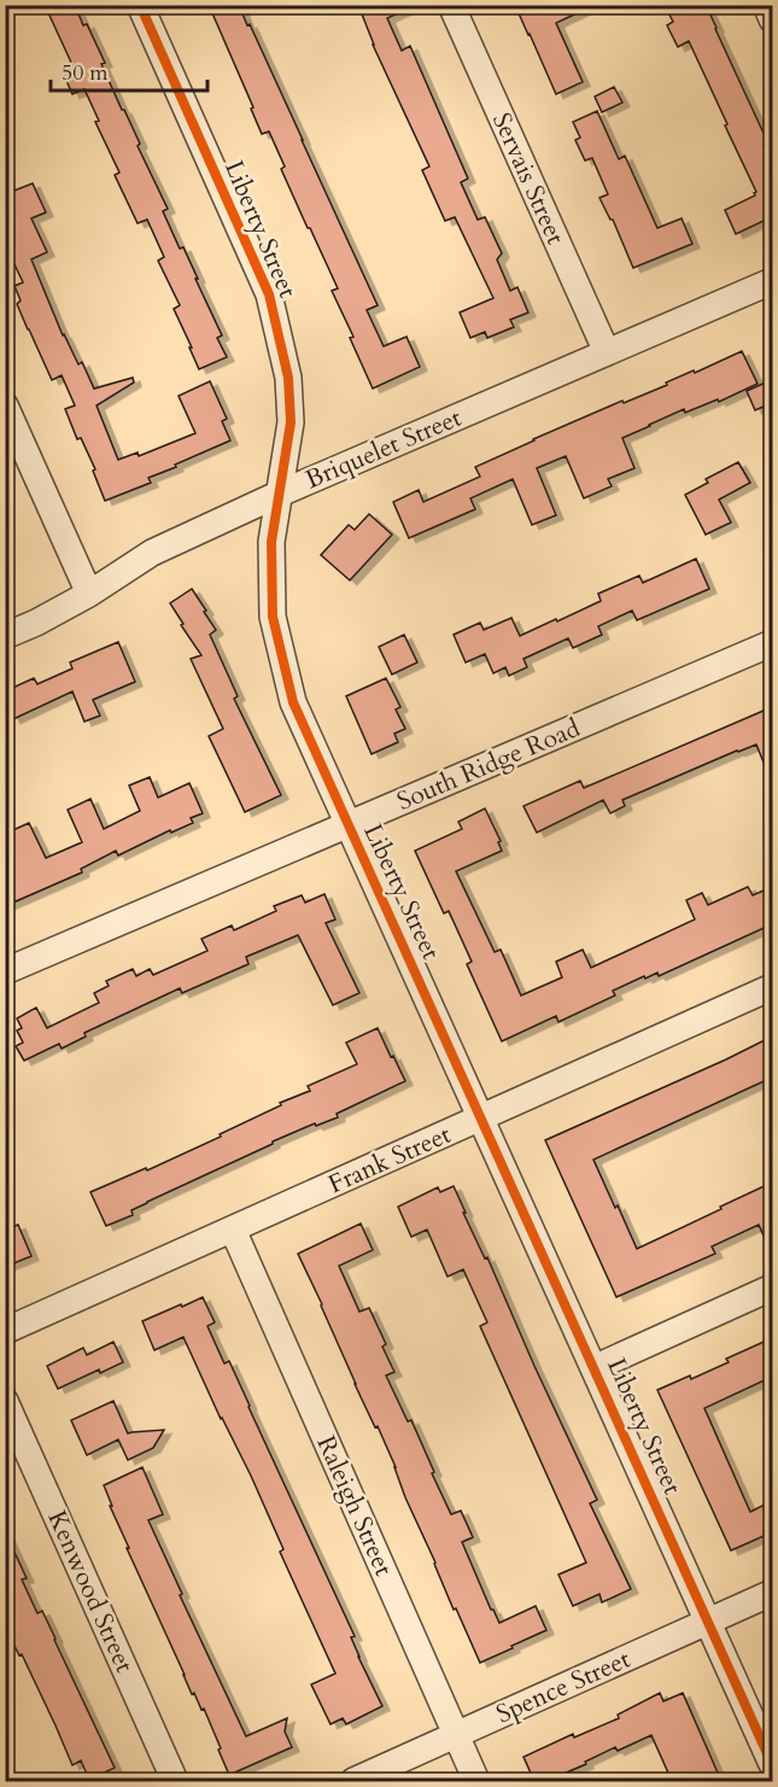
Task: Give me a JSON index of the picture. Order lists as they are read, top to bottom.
{
  "streets": {
    "street": [
      "Servais Street",
      "Liberty Street",
      "Briquelet Street",
      "South Ridge Road",
      "Frank Street",
      "Raleigh Street",
      "Kenwood Street",
      "Spence Street"
    ]
  },
  "crossings": [
    ["Servais Street", "Briquelet Street"],
    ["Liberty Street", "Briquelet Street"],
    ["Liberty Street", "South Ridge Road"],
    ["Liberty Street", "Frank Street"],
    ["Liberty Street", "Spence Street"],
    ["Frank Street", "Raleigh Street"],
    ["Raleigh Street", "Spence Street"]
  ],
  "scale_bar": "50 m"
}
